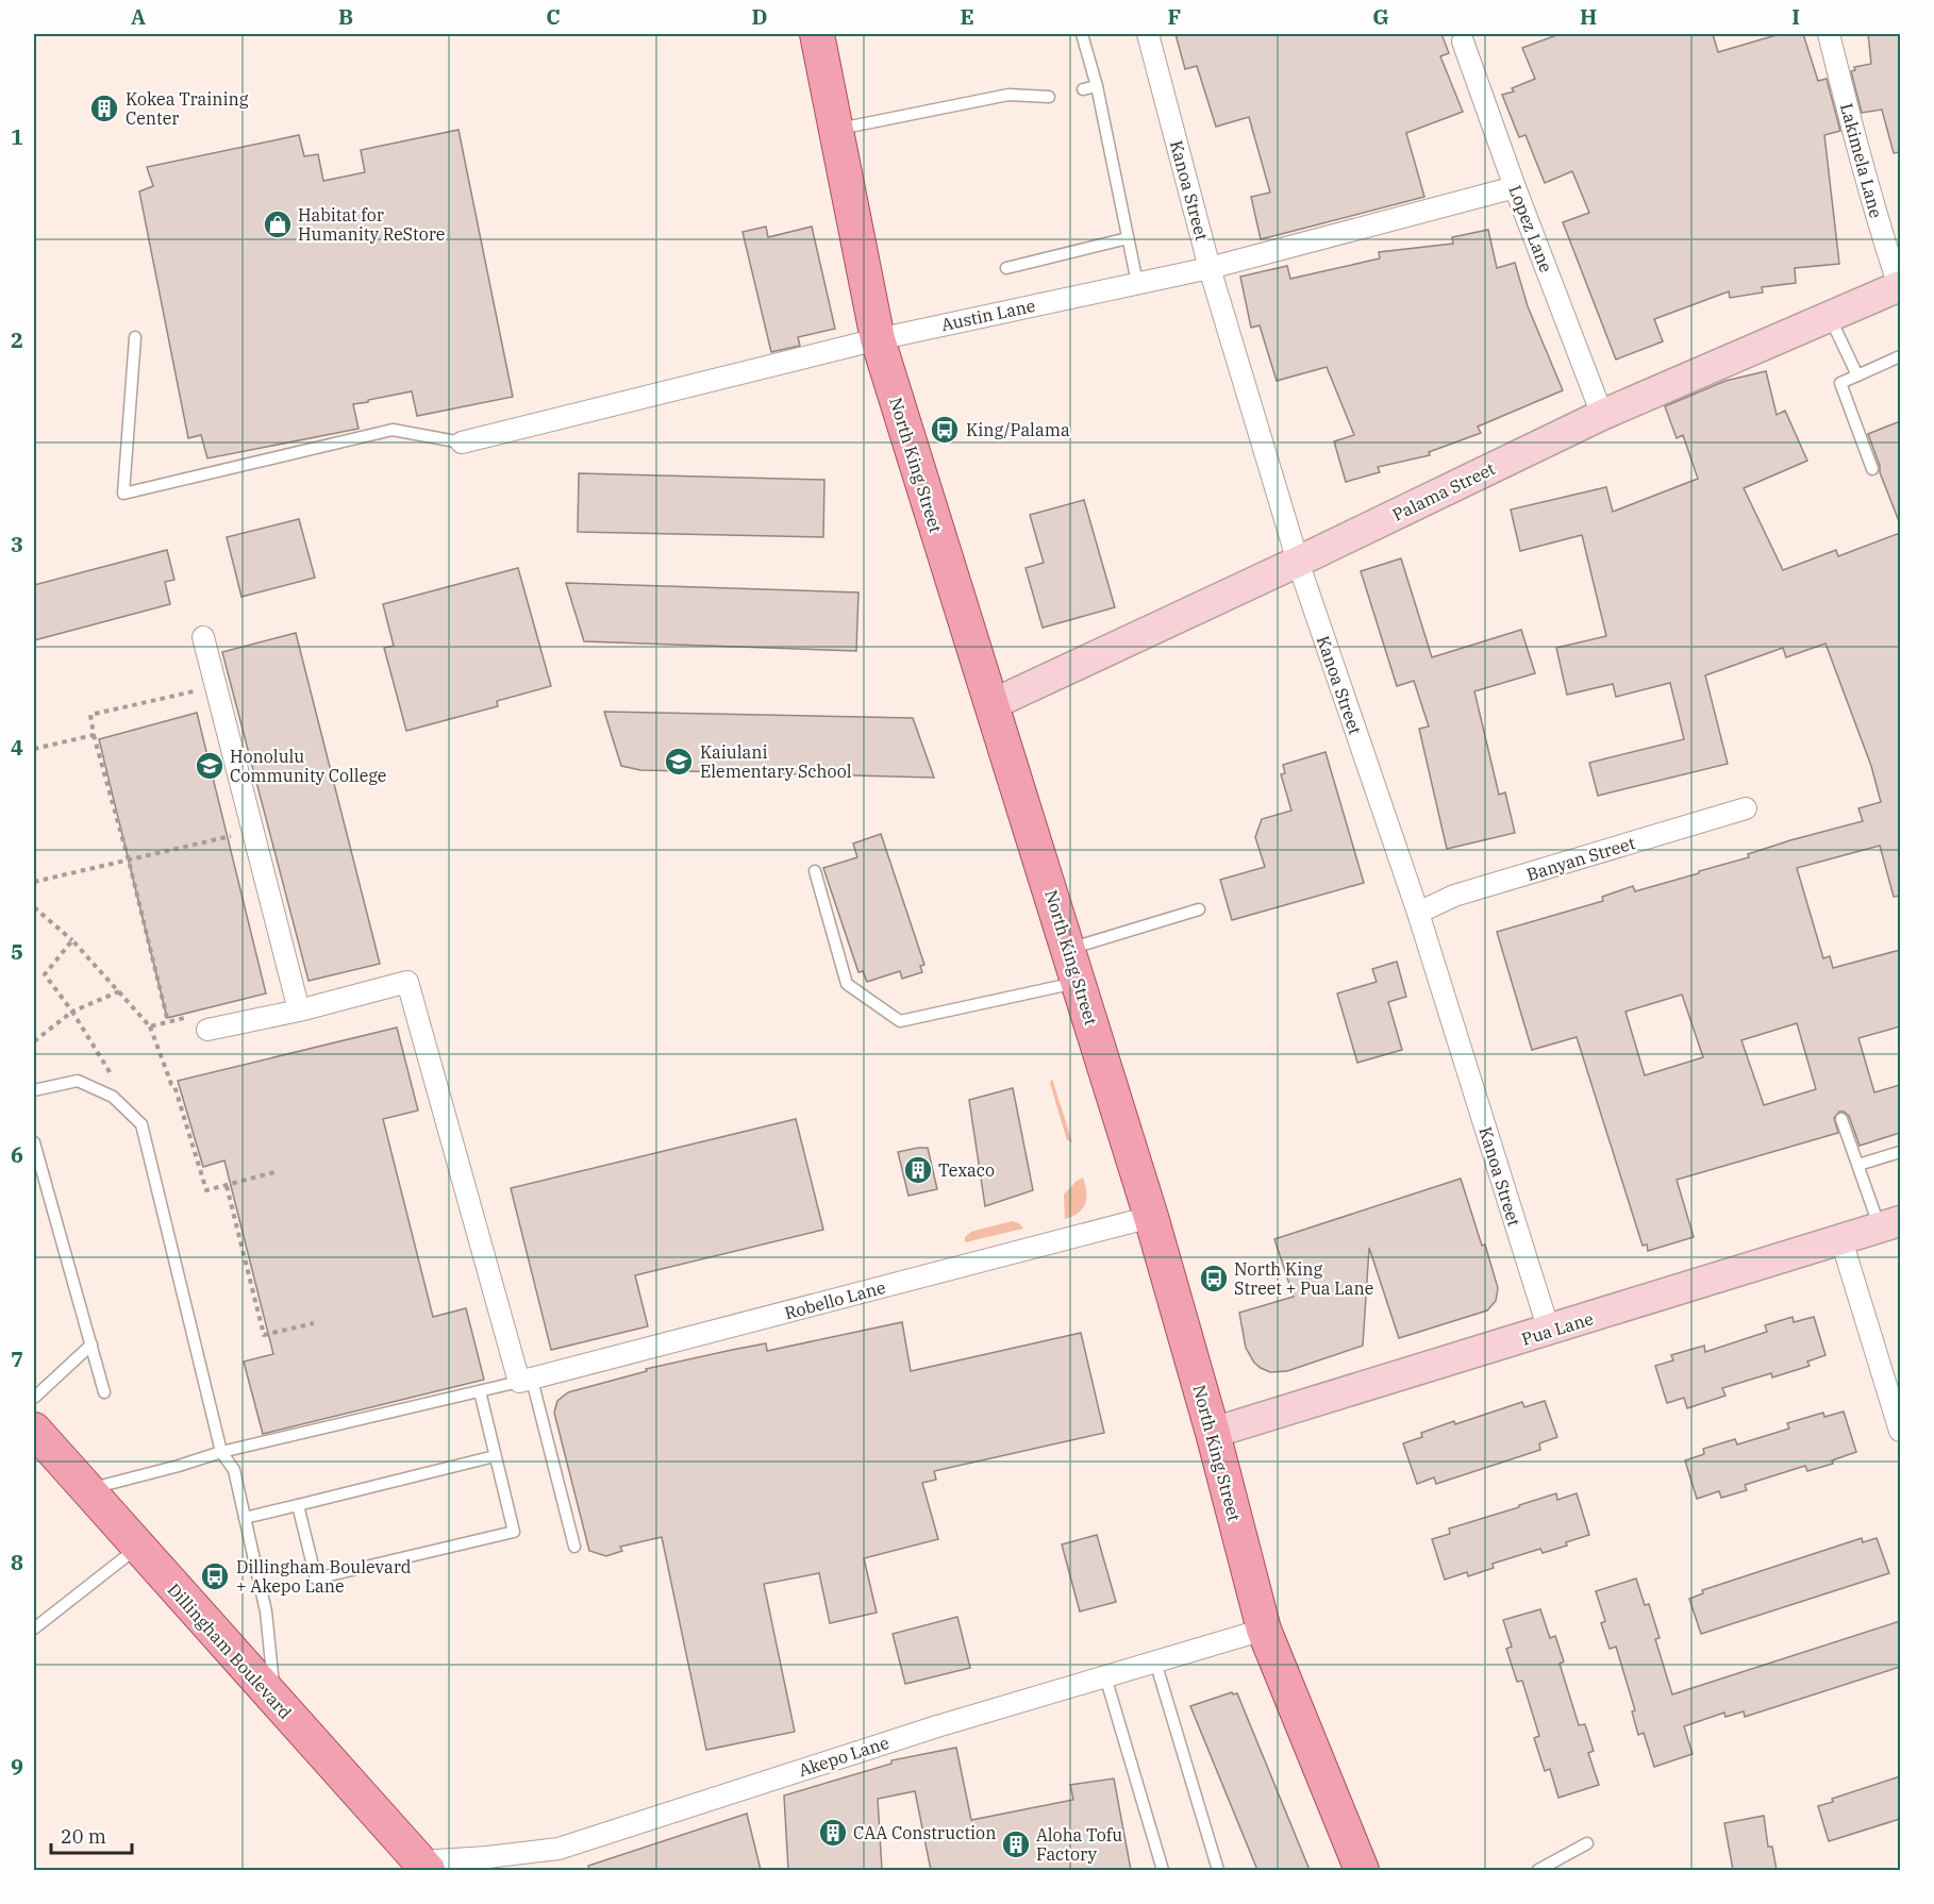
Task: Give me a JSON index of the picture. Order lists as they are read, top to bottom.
{
  "streets": {
    "main road": ["North King Street", "Dillingham Boulevard"],
    "street": [
      "Lakimela Lane",
      "Kanoa Street",
      "Lopez Lane",
      "Austin Lane",
      "Palama Street",
      "Banyan Street",
      "Robello Lane",
      "Pua Lane",
      "Akepo Lane"
    ]
  },
  "crossings": [
    ["Lakimela Lane", "Palama Street"],
    ["Kanoa Street", "Austin Lane"],
    ["Kanoa Street", "Palama Street"],
    ["Kanoa Street", "Banyan Street"],
    ["Kanoa Street", "Pua Lane"],
    ["Lopez Lane", "Austin Lane"],
    ["Lopez Lane", "Palama Street"],
    ["Austin Lane", "North King Street"],
    ["North King Street", "Palama Street"],
    ["North King Street", "Robello Lane"],
    ["North King Street", "Pua Lane"],
    ["North King Street", "Akepo Lane"],
    ["Dillingham Boulevard", "Akepo Lane"]
  ],
  "places": {
    "building": [
      "Kokea Training Center",
      "Texaco",
      "CAA Construction",
      "Aloha Tofu Factory"
    ],
    "shop": ["Habitat for Humanity ReStore"],
    "bus stop": ["King/Palama", "North King Street + Pua Lane", "Dillingham Boulevard + Akepo Lane"],
    "school or university": ["Kaiulani Elementary School", "Honolulu Community College"]
  },
  "scale_bar": "20 m",
  "grid": {
    "columns": [
      "A",
      "B",
      "C",
      "D",
      "E",
      "F",
      "G",
      "H",
      "I"
    ],
    "rows": [
      "1",
      "2",
      "3",
      "4",
      "5",
      "6",
      "7",
      "8",
      "9"
    ]
  }
}
